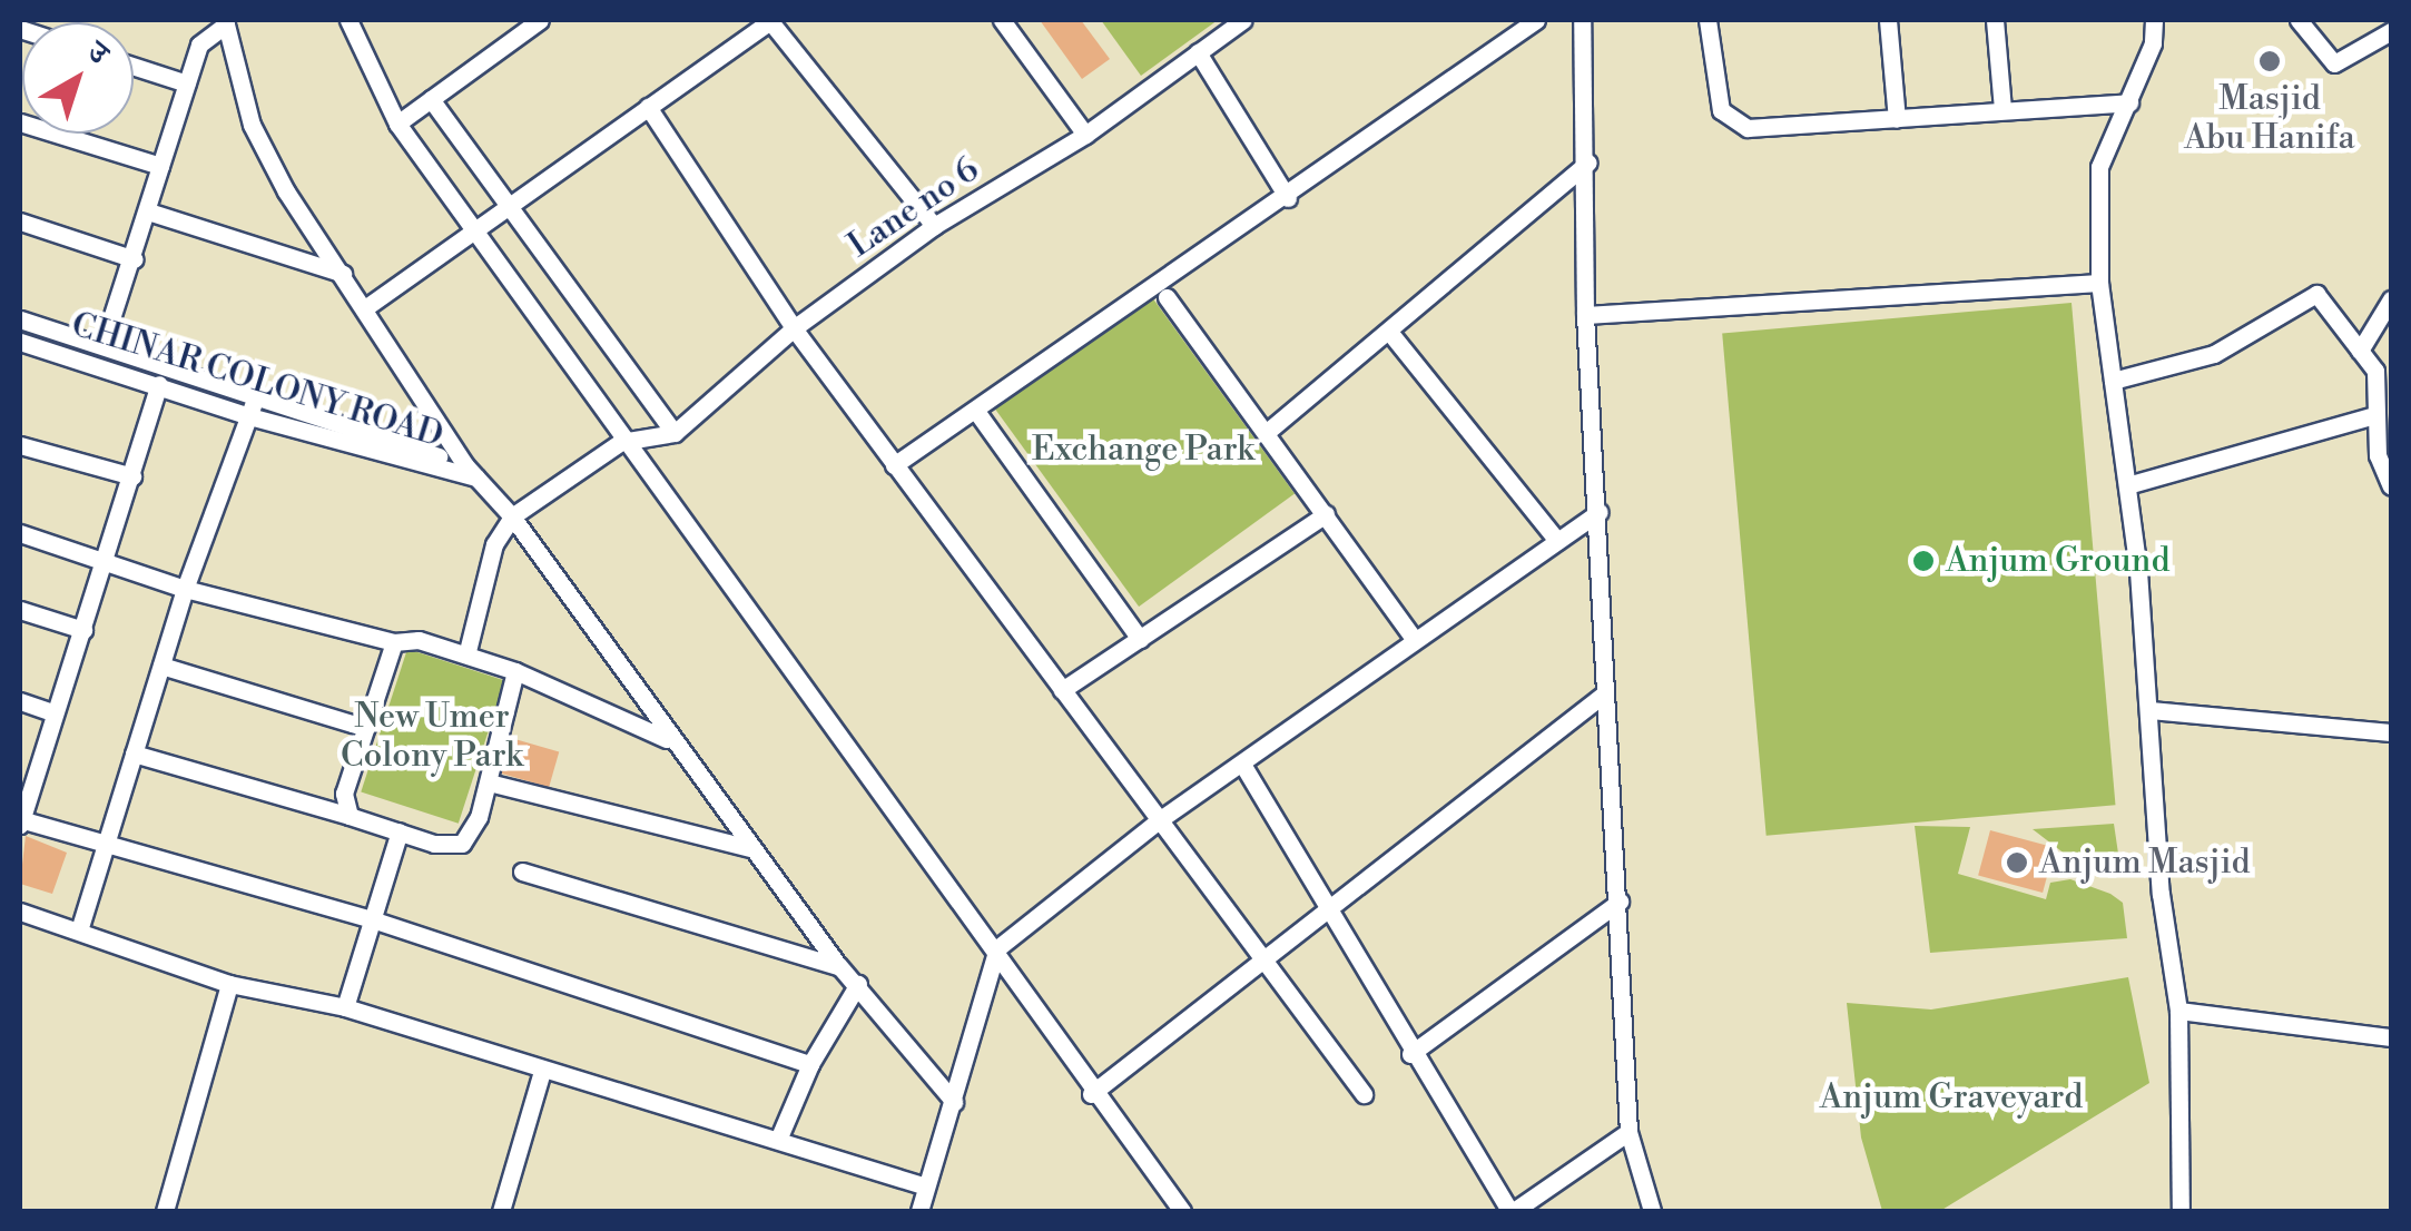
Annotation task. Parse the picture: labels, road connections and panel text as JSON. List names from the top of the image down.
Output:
{
  "streets": {
    "street": ["Lane no 6", "CHINAR COLONY ROAD"]
  },
  "parks": ["Exchange Park", "New Umer Colony Park", "Anjum Graveyard"],
  "places": ["Masjid Abu Hanifa", "Anjum Ground", "Anjum Masjid"],
  "north": "top right"
}
